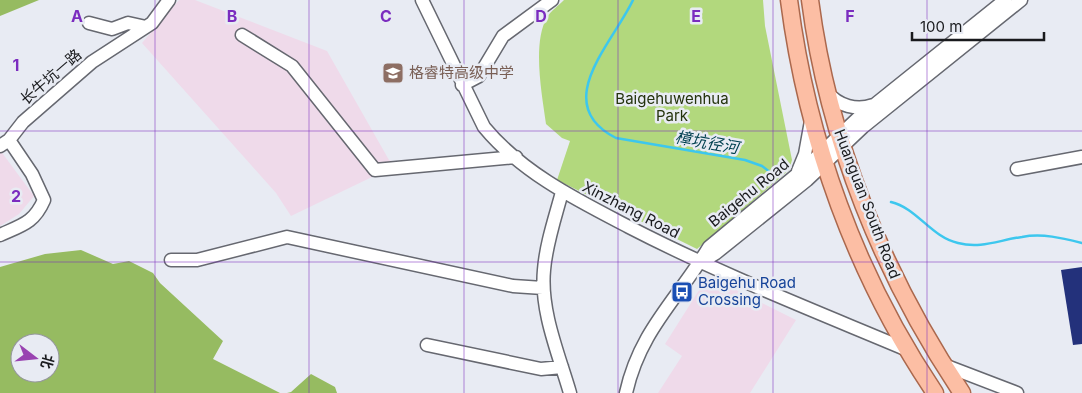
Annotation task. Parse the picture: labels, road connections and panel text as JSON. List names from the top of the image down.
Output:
{
  "streets": {
    "main road": ["Huanguan South Road"],
    "street": ["长牛坑一路", "Baigehu Road", "Xinzhang Road"]
  },
  "crossings": [
    ["Baigehu Road", "Huanguan South Road"],
    ["Baigehu Road", "Xinzhang Road"],
    ["Huanguan South Road", "Xinzhang Road"]
  ],
  "water": ["樟坑径河"],
  "parks": ["Baigehuwenhua Park"],
  "places": {
    "school or university": ["格睿特高级中学"],
    "bus stop": ["Baigehu Road Crossing"]
  },
  "scale_bar": "100 m",
  "north": "right",
  "grid": {
    "columns": [
      "A",
      "B",
      "C",
      "D",
      "E",
      "F"
    ],
    "rows": ["1", "2"]
  }
}
